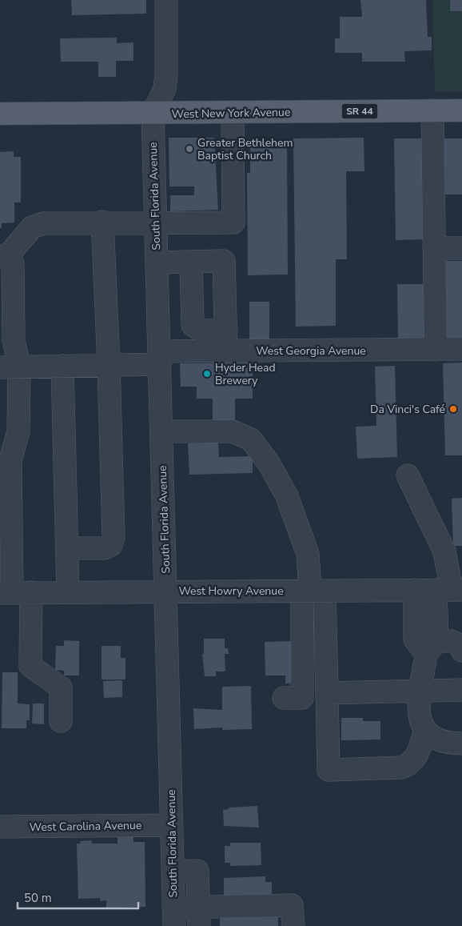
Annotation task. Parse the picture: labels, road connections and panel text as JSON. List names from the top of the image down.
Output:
{
  "streets": {
    "main road": ["SR 44", "West New York Avenue"],
    "street": [
      "South Florida Avenue",
      "West Georgia Avenue",
      "West Howry Avenue",
      "West Carolina Avenue"
    ]
  },
  "crossings": [
    ["West New York Avenue", "South Florida Avenue"],
    ["South Florida Avenue", "West Georgia Avenue"],
    ["South Florida Avenue", "West Howry Avenue"],
    ["South Florida Avenue", "West Carolina Avenue"]
  ],
  "places": ["Greater Bethlehem Baptist Church", "Hyder Head Brewery", "Da Vinci's Café"],
  "scale_bar": "50 m"
}
